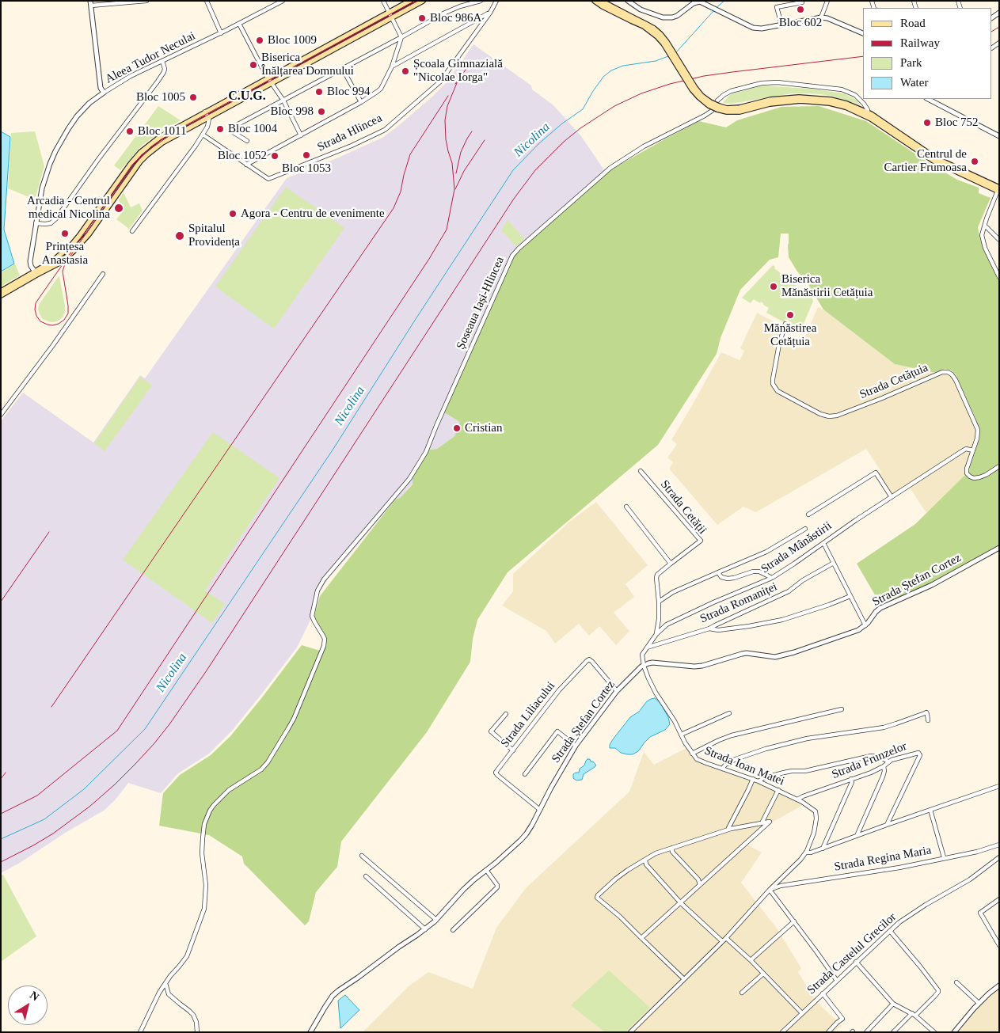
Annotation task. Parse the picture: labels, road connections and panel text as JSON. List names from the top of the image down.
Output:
{
  "streets": {
    "street": [
      "Aleea Tudor Neculai",
      "Strada Hlincea",
      "Șoseaua Iași-Hlincea",
      "Strada Cetățuia",
      "Strada Cetății",
      "Strada Mânăstirii",
      "Strada Ștefan Cortez",
      "Strada Romaniței",
      "Strada Liliacului",
      "Strada Frunzelor",
      "Strada Ioan Matei",
      "Strada Regina Maria",
      "Strada Castelul Grecilor"
    ]
  },
  "crossings": [
    ["Strada Cetățuia", "Strada Mânăstirii"],
    ["Strada Cetății", "Strada Mânăstirii"],
    ["Strada Mânăstirii", "Strada Ștefan Cortez"],
    ["Strada Mânăstirii", "Strada Romaniței"],
    ["Strada Mânăstirii", "Strada Ioan Matei"],
    ["Strada Ștefan Cortez", "Strada Liliacului"],
    ["Strada Ștefan Cortez", "Strada Ioan Matei"],
    ["Strada Frunzelor", "Strada Ioan Matei"],
    ["Strada Ioan Matei", "Strada Regina Maria"]
  ],
  "districts": ["C.U.G."],
  "water": ["Nicolina"],
  "places": [
    "Bloc 602",
    "Bloc 986A",
    "Bloc 1009",
    "Biserica Înălțarea Domnului",
    "Școala Gimnazială \"Nicolae Iorga\"",
    "Bloc 994",
    "Bloc 1005",
    "Bloc 998",
    "Bloc 752",
    "Bloc 1004",
    "Bloc 1011",
    "Bloc 1053",
    "Bloc 1052",
    "Centrul de Cartier Frumoasa",
    "Arcadia - Centrul medical Nicolina",
    "Agora - Centru de evenimente",
    "Prințesa Anastasia",
    "Spitalul Providența",
    "Biserica Mănăstirii Cetățuia",
    "Mănăstirea Cetățuia",
    "Cristian"
  ],
  "legend": [
    "Road",
    "Railway",
    "Park",
    "Water"
  ],
  "north": "top right"
}
